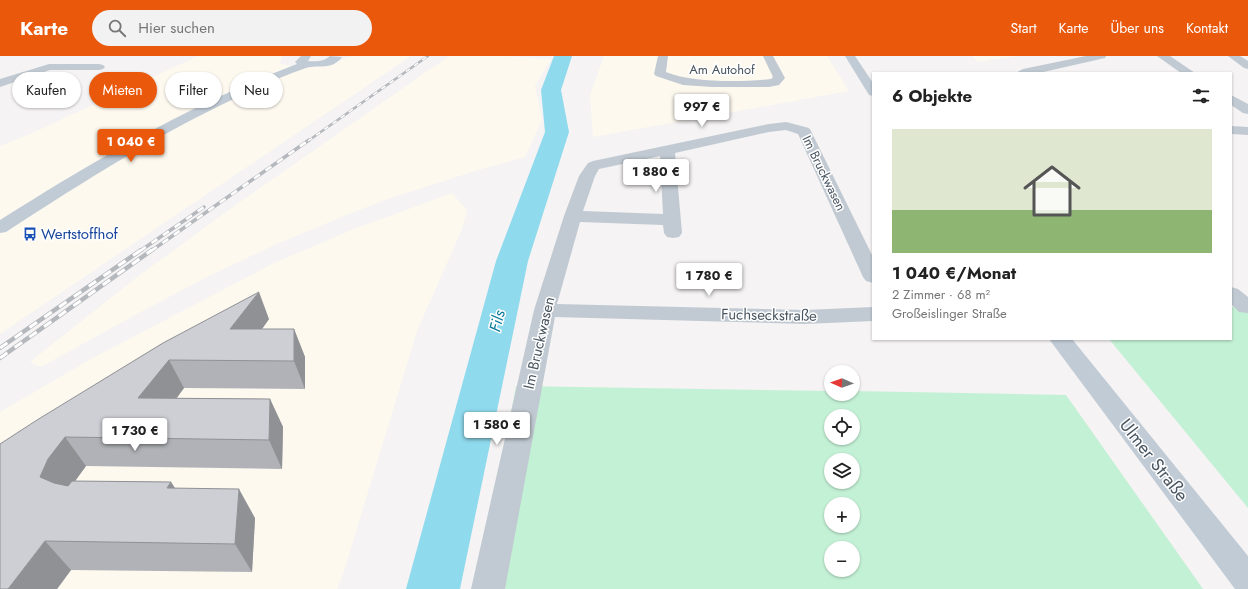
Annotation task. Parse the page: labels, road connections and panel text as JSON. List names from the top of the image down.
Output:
{
  "streets": {
    "main road": ["Ulmer Straße"],
    "street": ["Am Autohof", "Im Bruckwasen", "Fuchseckstraße"]
  },
  "crossings": [
    ["Im Bruckwasen", "Fuchseckstraße"]
  ],
  "water": ["Fils"],
  "places": {
    "bus stop": ["Wertstoffhof"]
  },
  "north": "left",
  "page": {
    "header": "Karte",
    "search": "Hier suchen",
    "nav": [
      "Start",
      "Karte",
      "Über uns",
      "Kontakt"
    ],
    "chip": [
      "Kaufen",
      "Mieten",
      "Filter",
      "Neu"
    ],
    "heading": "6 Objekte",
    "price": [
      "997 €",
      "1 040 €",
      "1 880 €",
      "1 780 €",
      "1 580 €",
      "1 730 €"
    ],
    "list": [
      {
        "name": "1 040 €/Monat",
        "note": "2 Zimmer · 68 m² · Großeislinger Straße"
      }
    ],
    "map_buttons": ["+", "−"]
  }
}
